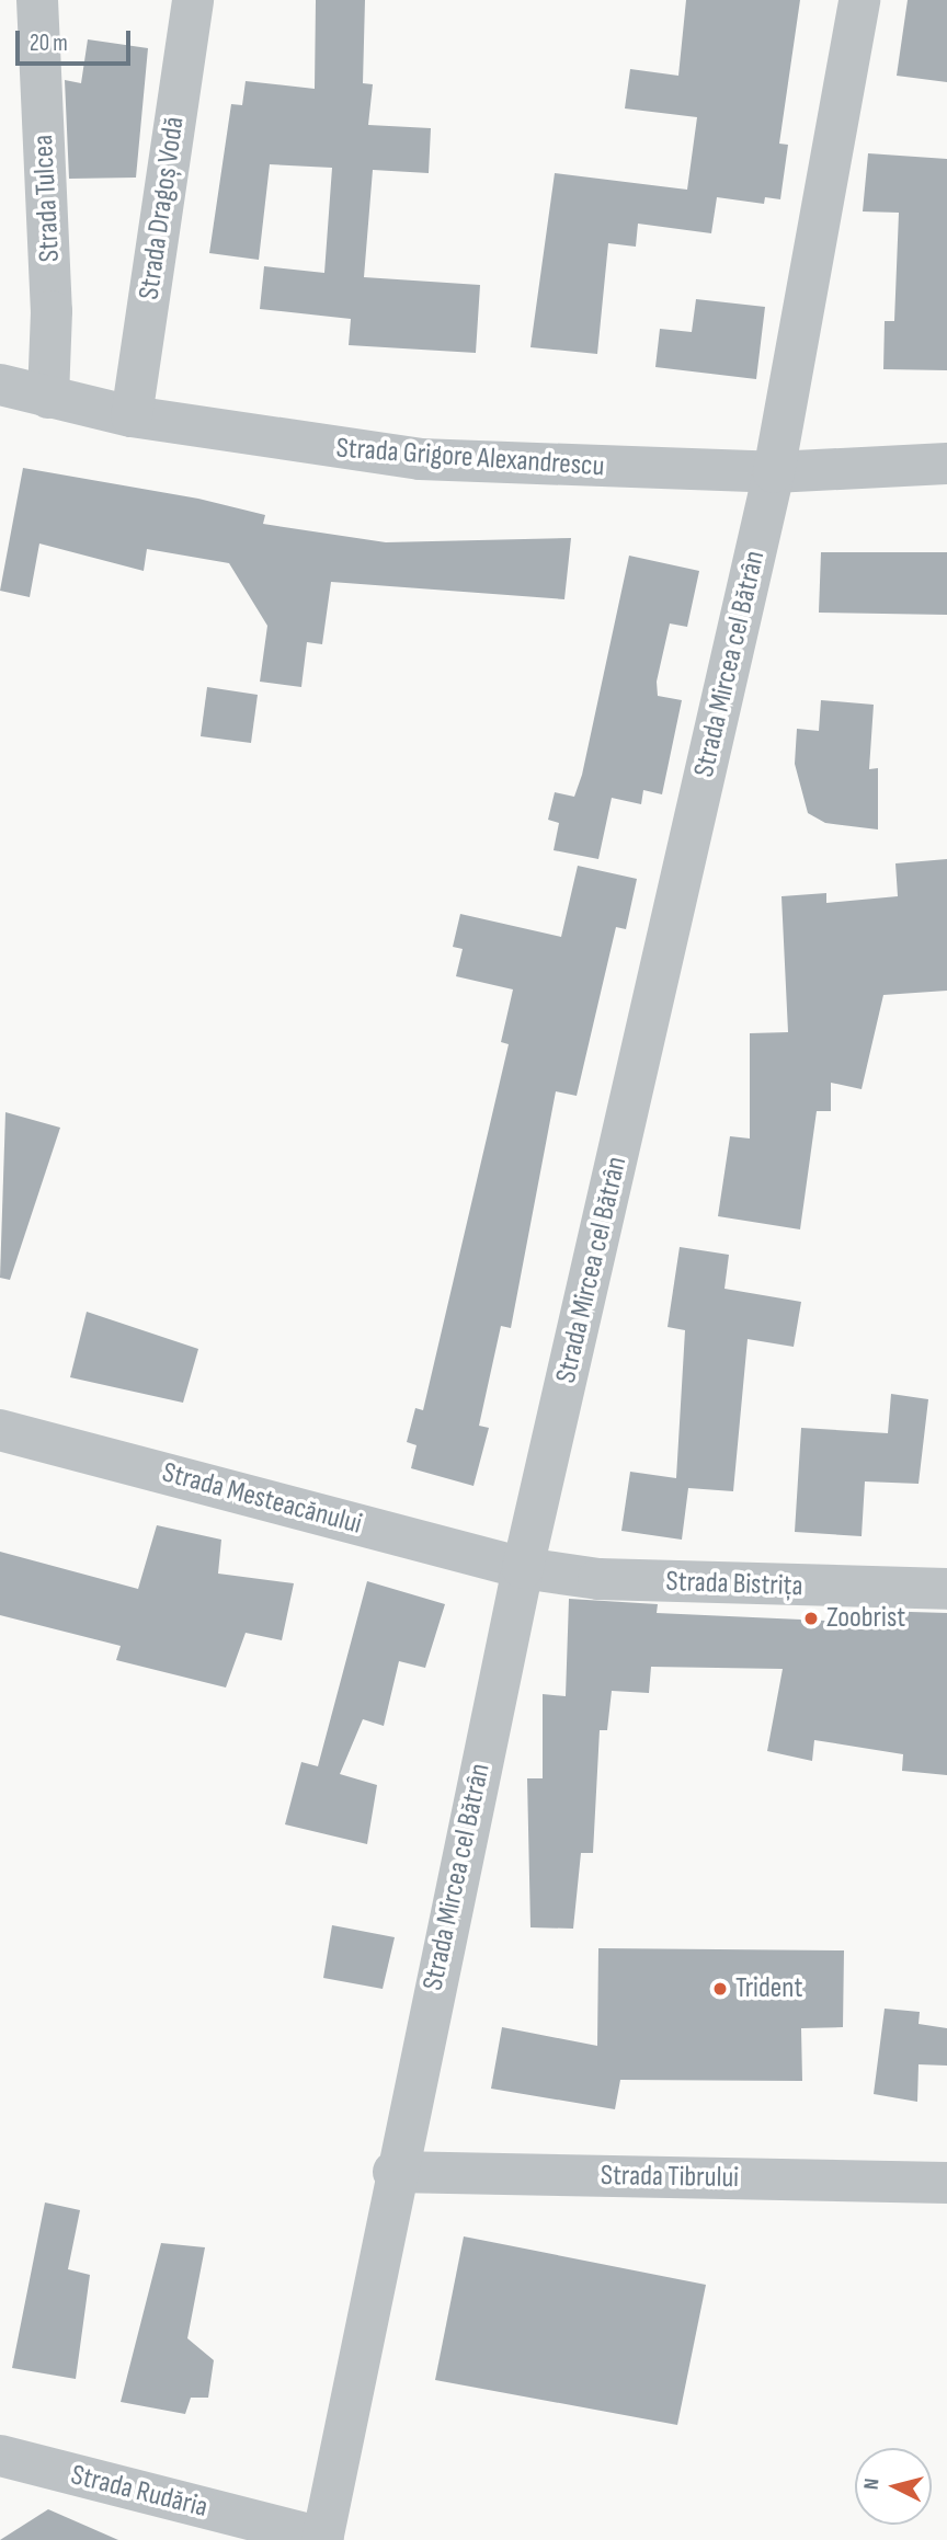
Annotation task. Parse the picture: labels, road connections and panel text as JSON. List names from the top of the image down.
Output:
{
  "streets": {
    "street": [
      "Strada Tulcea",
      "Strada Dragoș Vodă",
      "Strada Grigore Alexandrescu",
      "Strada Mircea cel Bătrân",
      "Strada Mesteacănului",
      "Strada Bistrița",
      "Strada Tibrului",
      "Strada Rudăria"
    ]
  },
  "crossings": [
    ["Strada Tulcea", "Strada Grigore Alexandrescu"],
    ["Strada Dragoș Vodă", "Strada Grigore Alexandrescu"],
    ["Strada Grigore Alexandrescu", "Strada Mircea cel Bătrân"],
    ["Strada Mircea cel Bătrân", "Strada Mesteacănului"],
    ["Strada Mircea cel Bătrân", "Strada Bistrița"],
    ["Strada Mircea cel Bătrân", "Strada Tibrului"],
    ["Strada Mircea cel Bătrân", "Strada Rudăria"],
    ["Strada Mesteacănului", "Strada Bistrița"]
  ],
  "places": ["Zoobrist", "Trident"],
  "scale_bar": "20 m",
  "north": "left"
}
